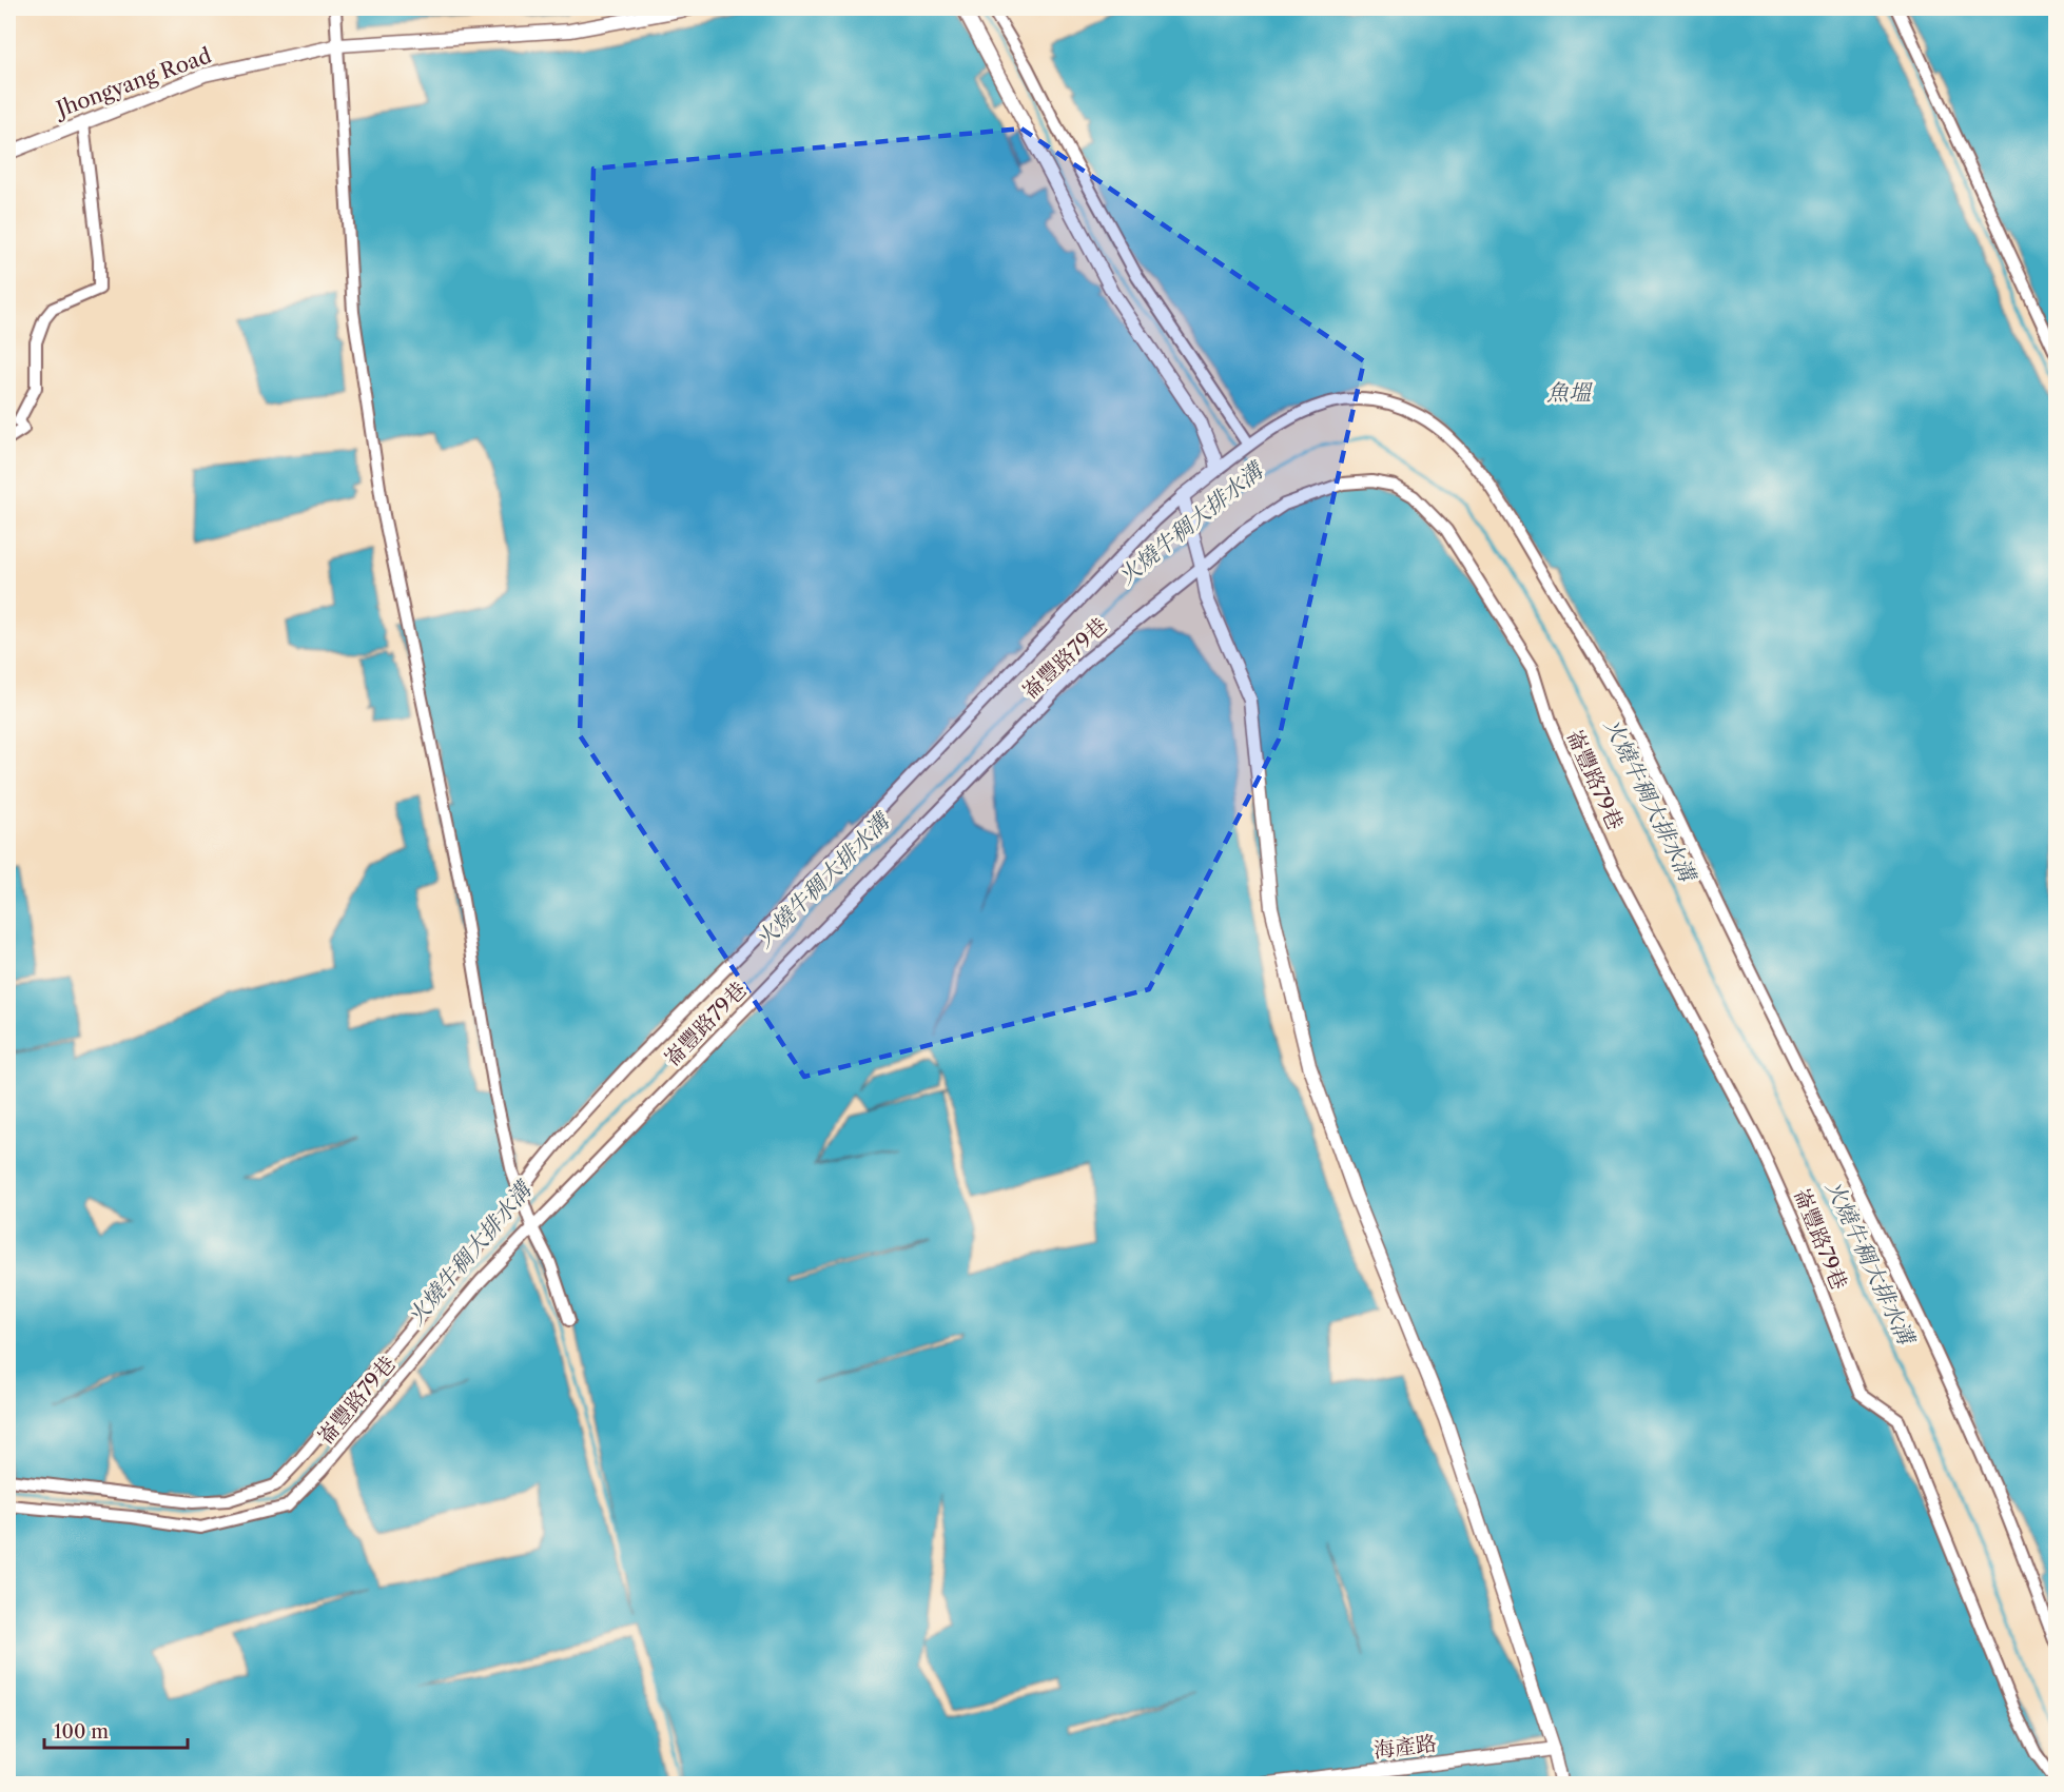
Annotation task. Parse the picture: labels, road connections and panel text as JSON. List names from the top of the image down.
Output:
{
  "streets": {
    "street": ["Jhongyang Road", "崙豐路79巷", "海產路"]
  },
  "water": ["魚塭", "火燒牛稠大排水溝"],
  "scale_bar": "100 m"
}
